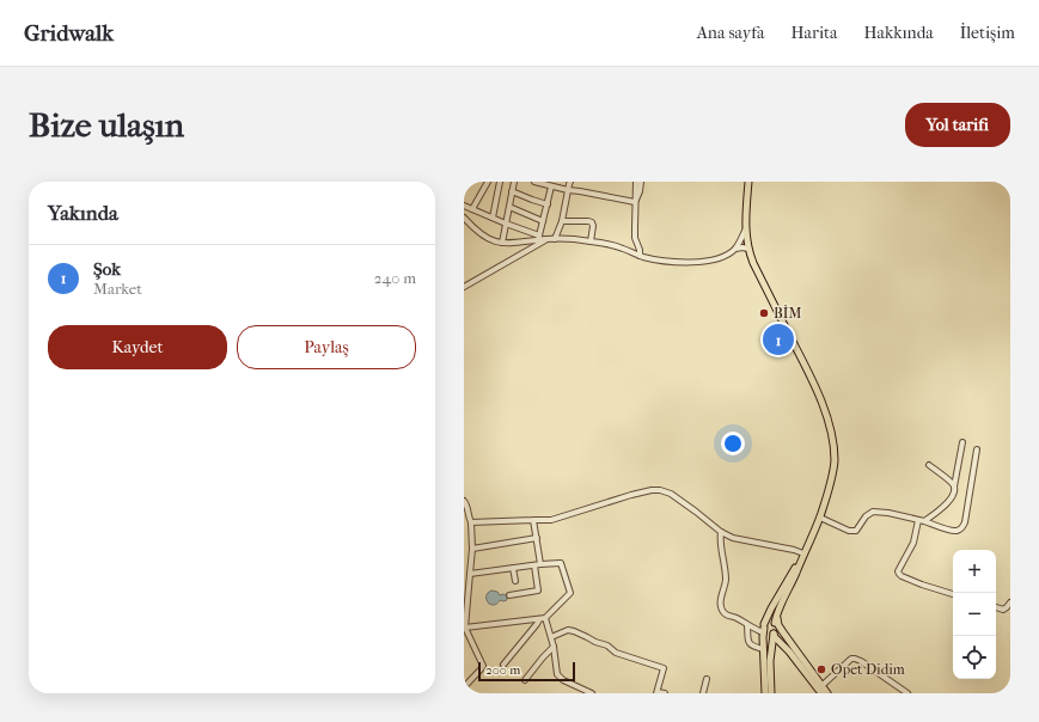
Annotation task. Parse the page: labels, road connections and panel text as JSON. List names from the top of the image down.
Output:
{
  "places": ["BİM", "Opet Didim"],
  "scale_bar": "200 m",
  "page": {
    "header": "Gridwalk",
    "nav": [
      "Ana sayfa",
      "Harita",
      "Hakkında",
      "İletişim"
    ],
    "buttons": [
      "Yol tarifi",
      ["Kaydet", "Paylaş"]
    ],
    "title": "Bize ulaşın",
    "heading": "Yakında",
    "list": [
      {
        "mark": "1",
        "name": "Şok",
        "note": "Market",
        "value": "240 m"
      }
    ],
    "pins": "1",
    "map_buttons": ["+", "−"],
    "scale": "200 m"
  }
}
